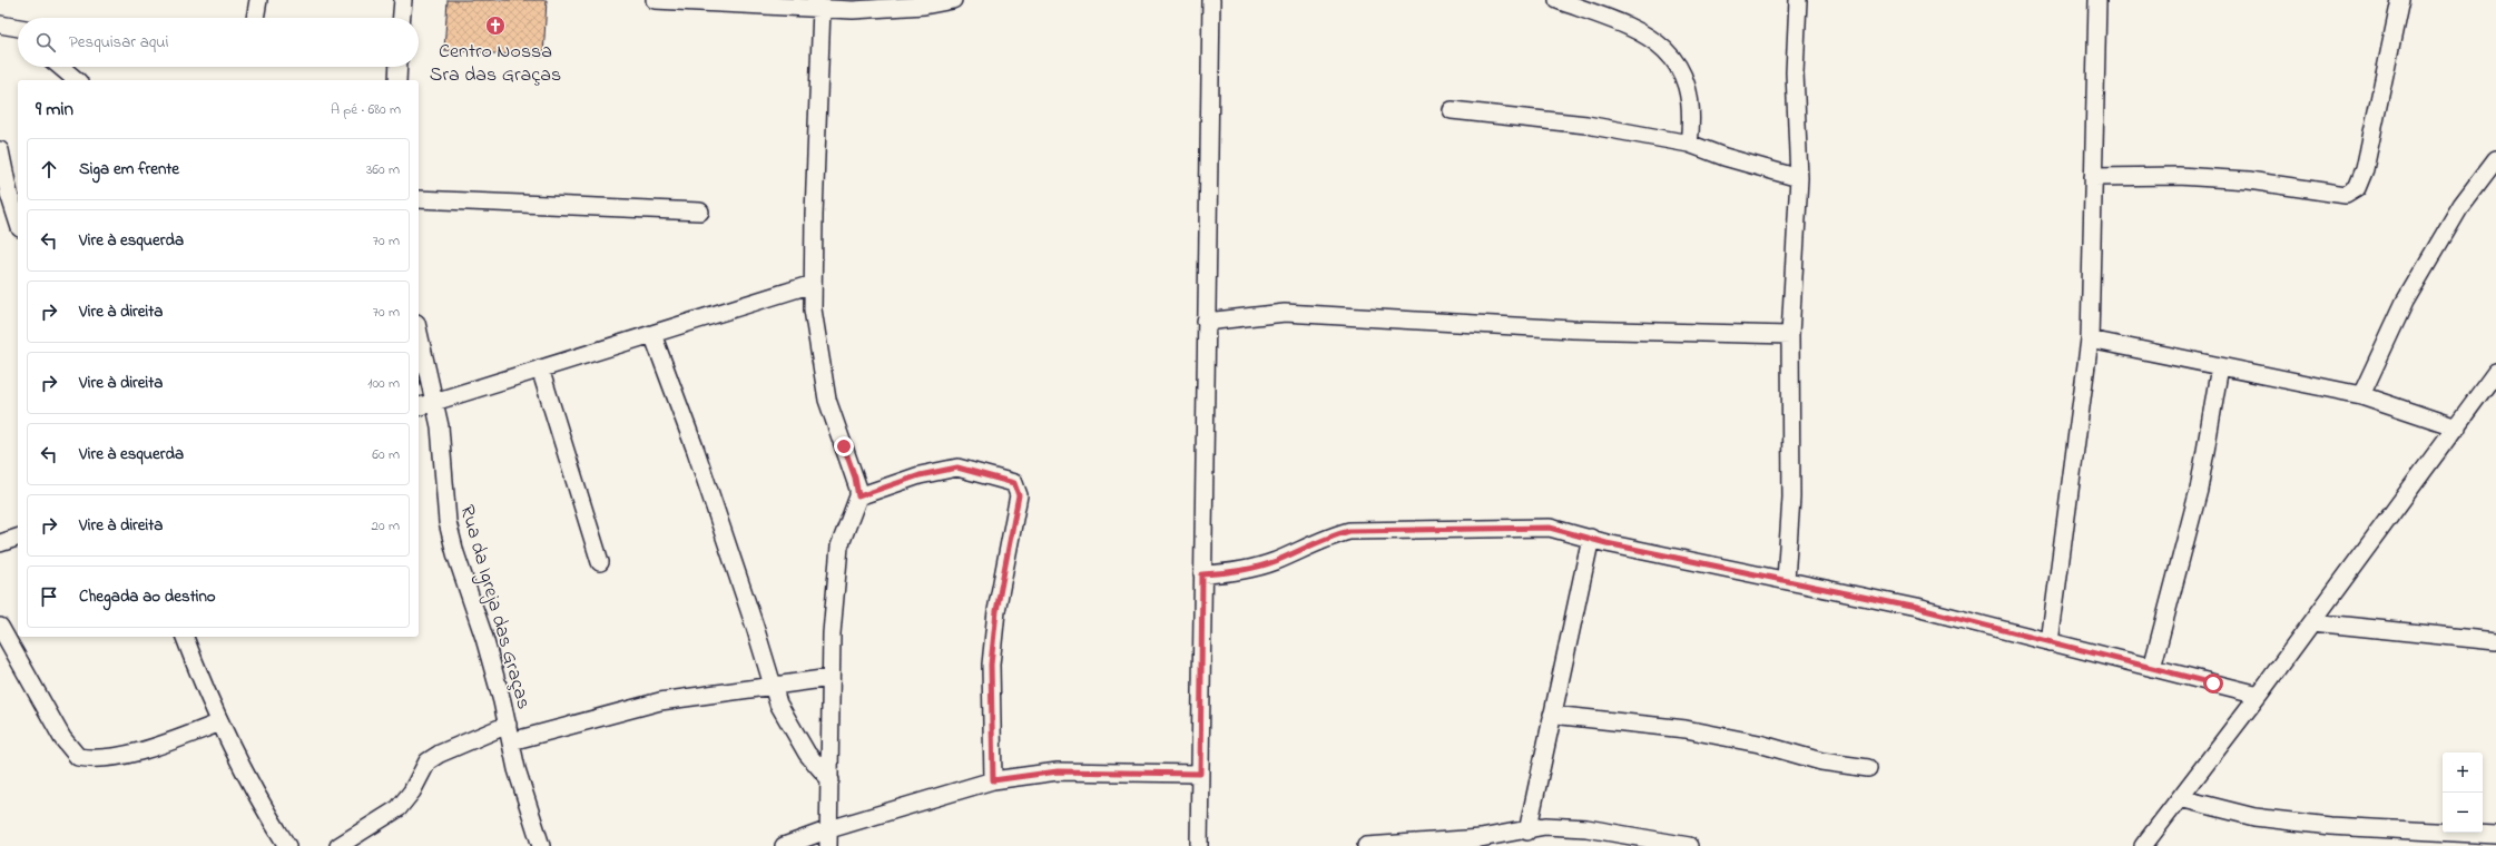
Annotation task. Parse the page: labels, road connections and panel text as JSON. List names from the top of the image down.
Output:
{
  "streets": {
    "street": ["Rua da Igreja das Graças"]
  },
  "places": {
    "church": ["Centro Nossa Sra das Graças"]
  },
  "page": {
    "search": "Pesquisar aqui",
    "heading": ["9 min", "A pé · 680 m"],
    "list": [
      ["Siga em frente", "360 m"],
      ["Vire à esquerda", "70 m"],
      ["Vire à direita", "70 m"],
      ["Vire à direita", "100 m"],
      ["Vire à esquerda", "60 m"],
      ["Vire à direita", "20 m"],
      "Chegada ao destino"
    ],
    "map_buttons": ["+", "−"]
  }
}
